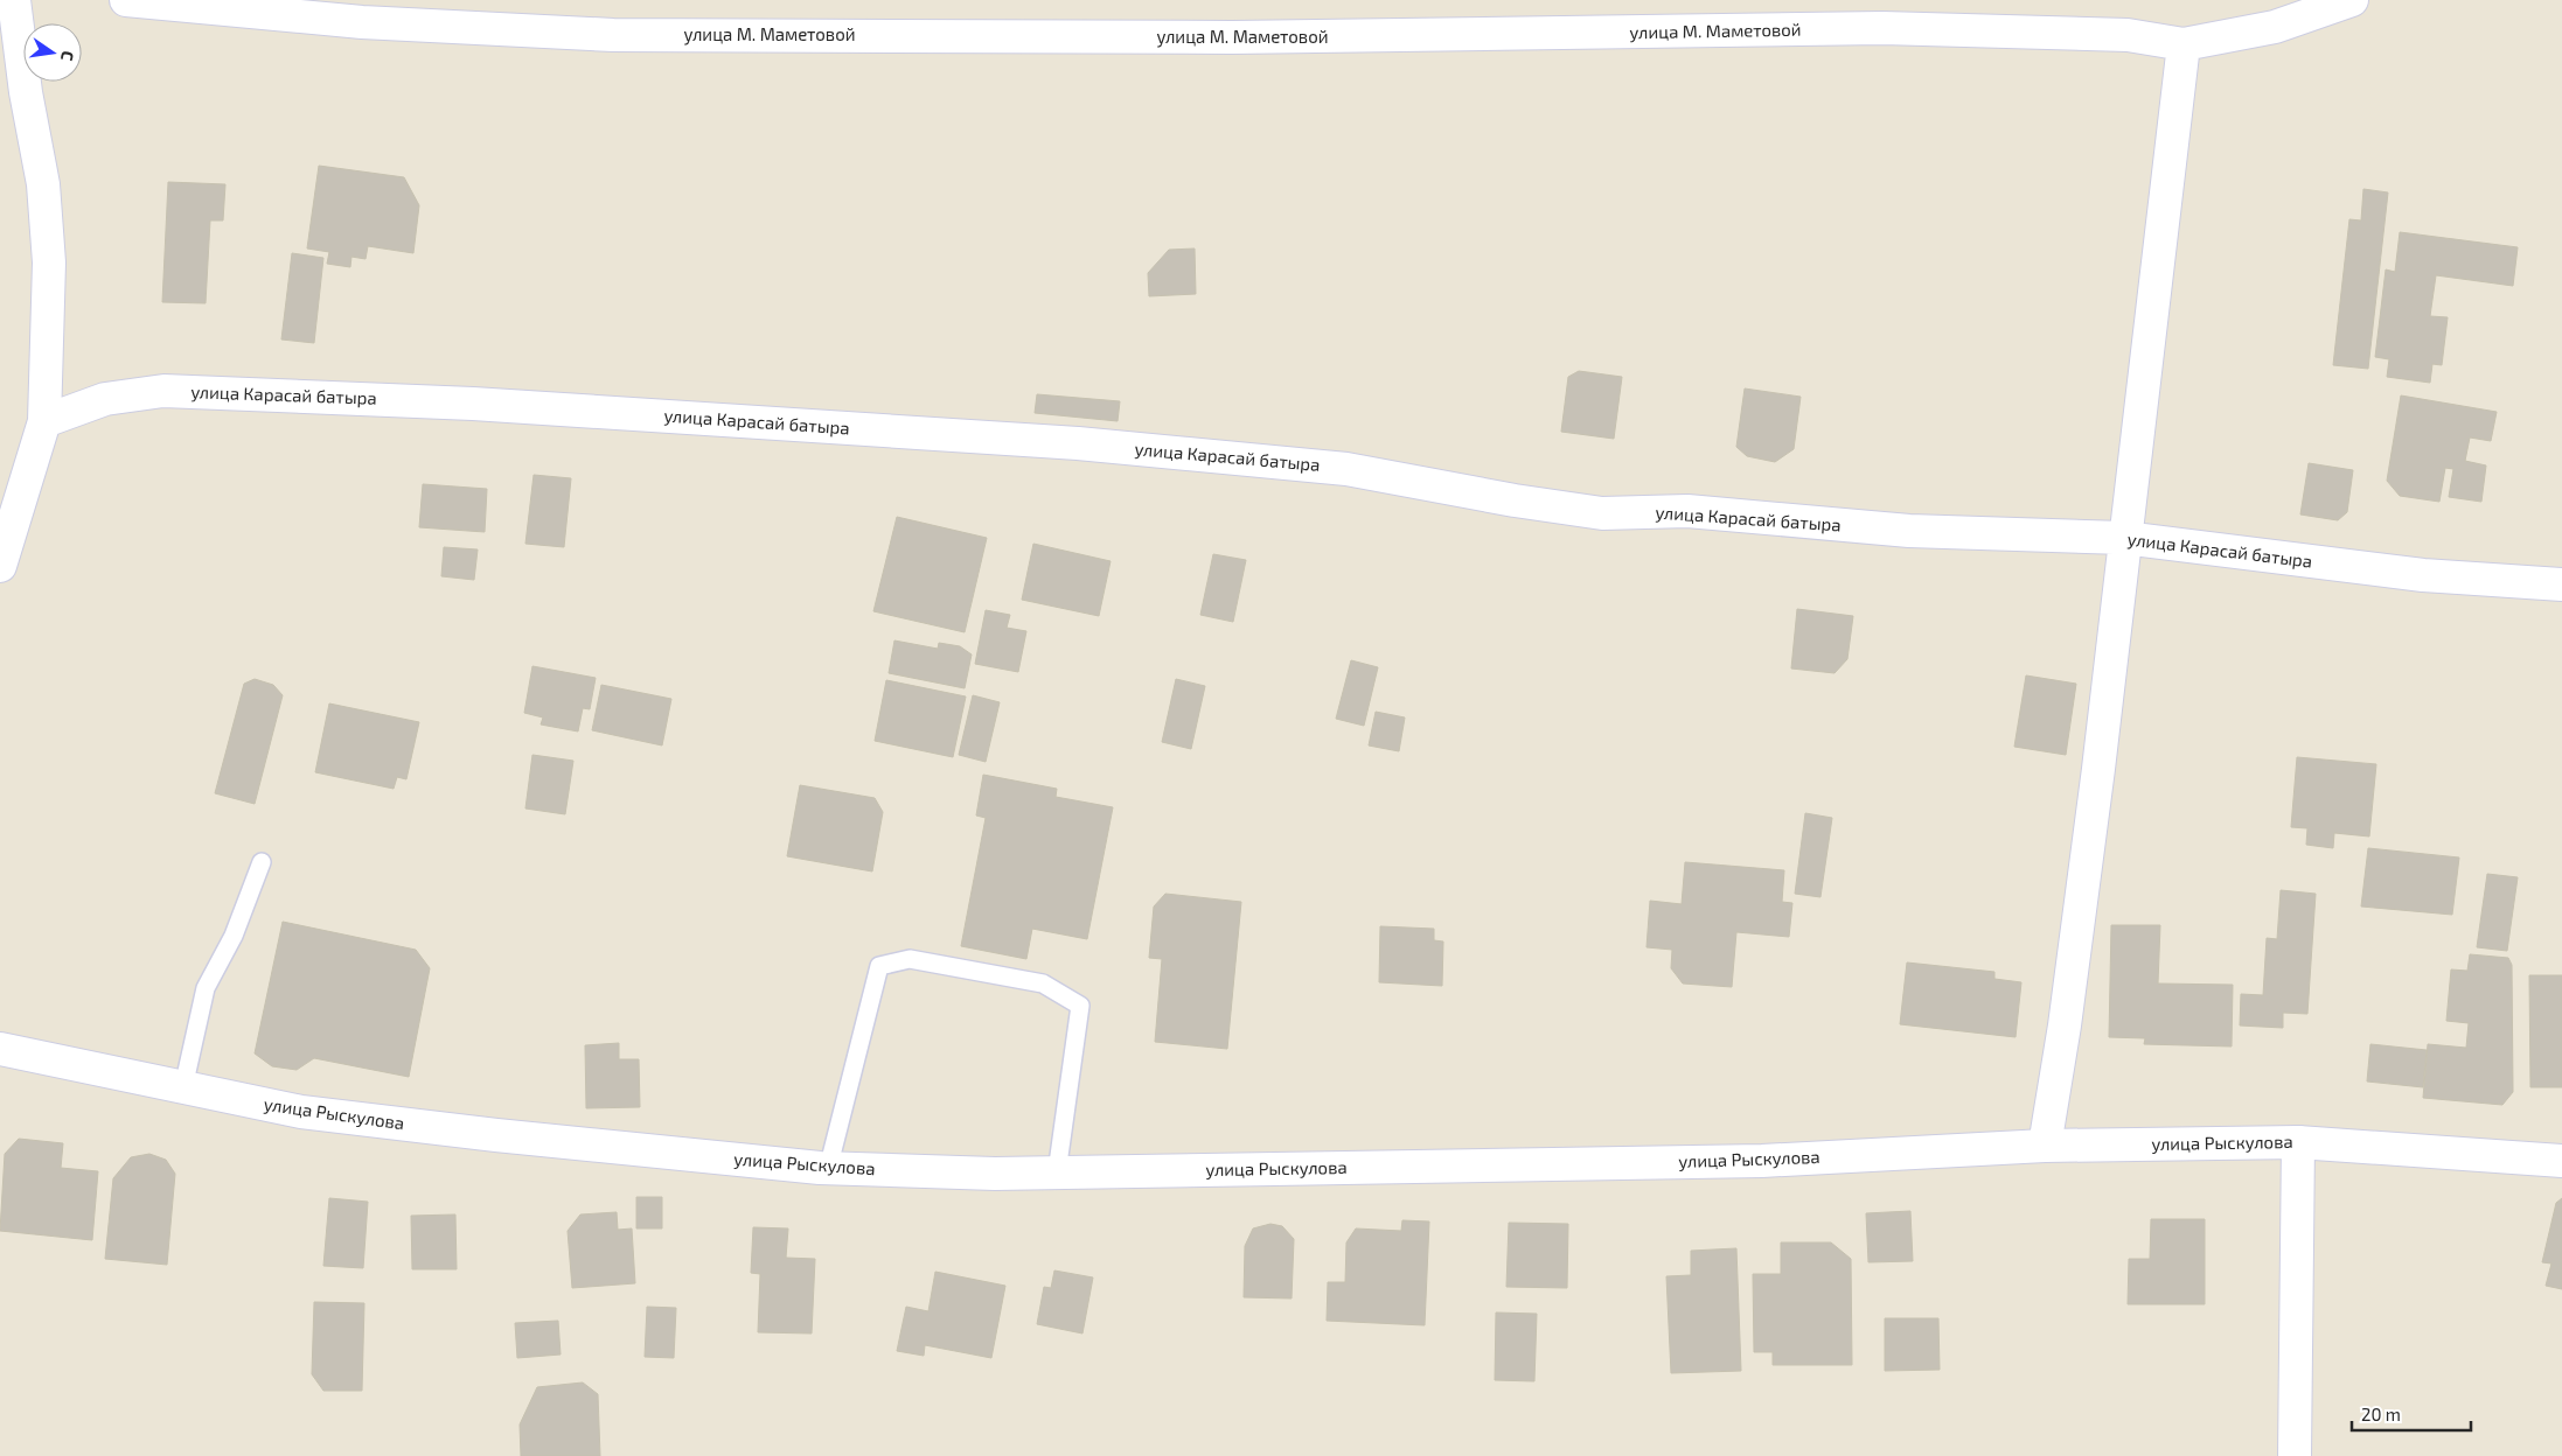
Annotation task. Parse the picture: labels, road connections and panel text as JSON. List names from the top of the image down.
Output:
{
  "streets": {
    "street": ["улица М. Маметовой", "улица Карасай батыра", "улица Рыскулова"]
  },
  "scale_bar": "20 m",
  "north": "right"
}
